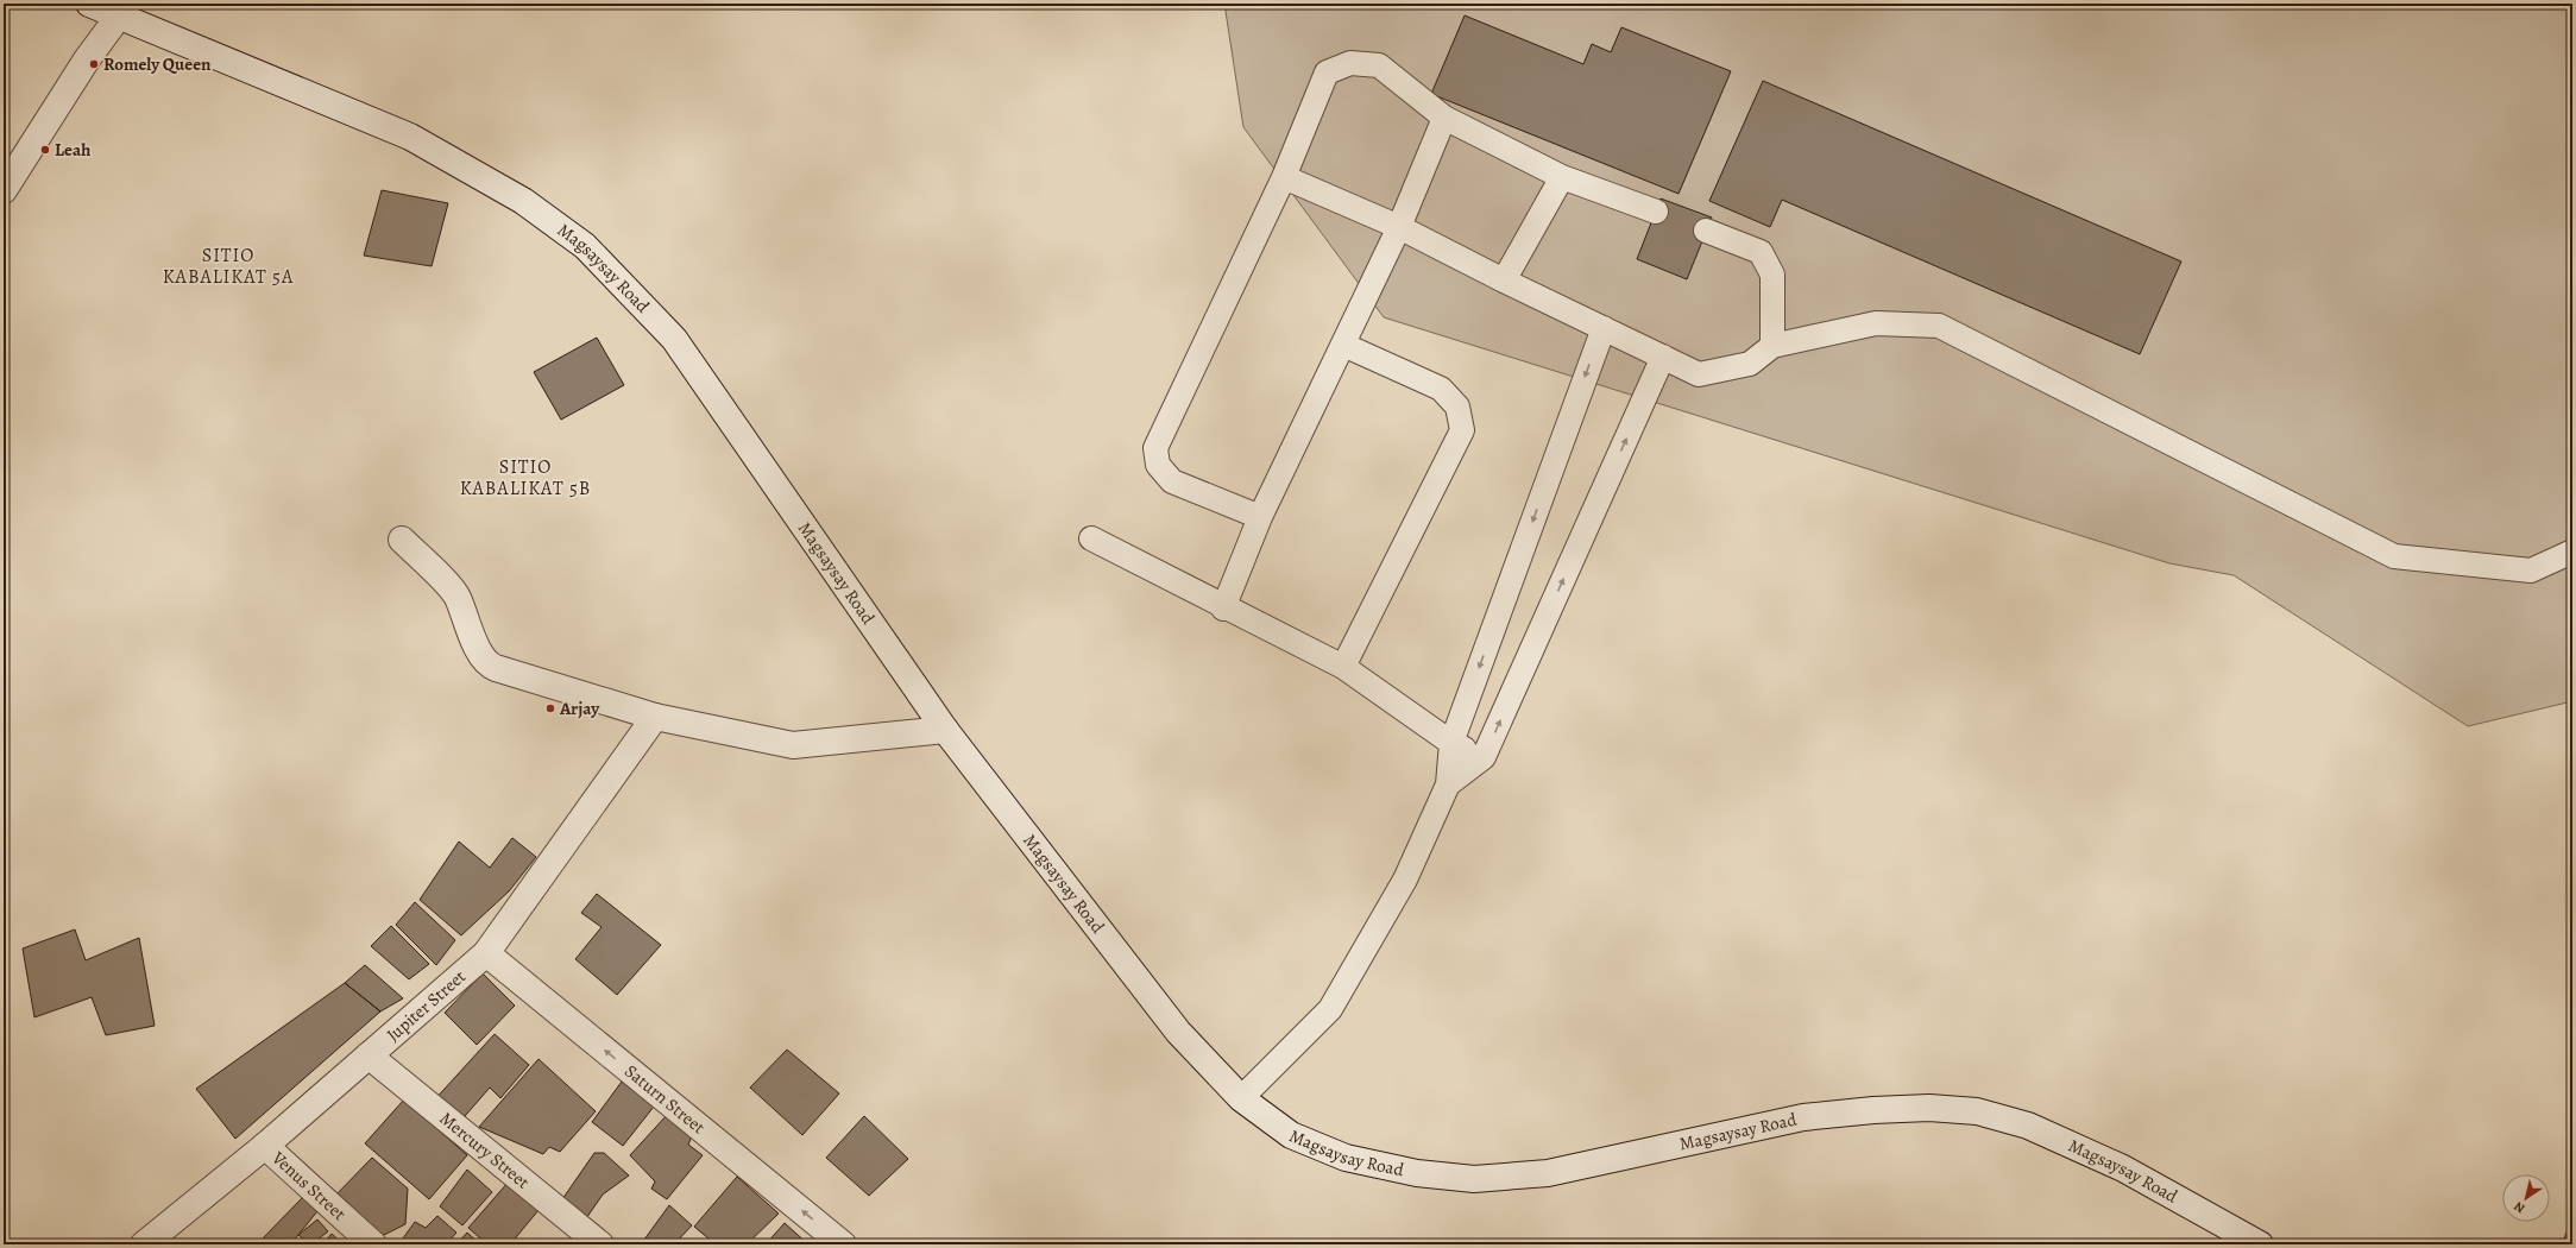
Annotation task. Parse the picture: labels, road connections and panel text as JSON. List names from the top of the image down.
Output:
{
  "streets": {
    "main road": [
      "Magsaysay Road",
      "Jupiter Street",
      "Saturn Street",
      "Mercury Street",
      "Venus Street"
    ]
  },
  "crossings": [
    ["Jupiter Street", "Saturn Street"],
    ["Jupiter Street", "Mercury Street"],
    ["Jupiter Street", "Venus Street"]
  ],
  "one_way": ["Saturn Street"],
  "districts": ["SITIO KABALIKAT 5A", "SITIO KABALIKAT 5B"],
  "places": ["Romely Queen", "Leah", "Arjay"],
  "north": "bottom left"
}
